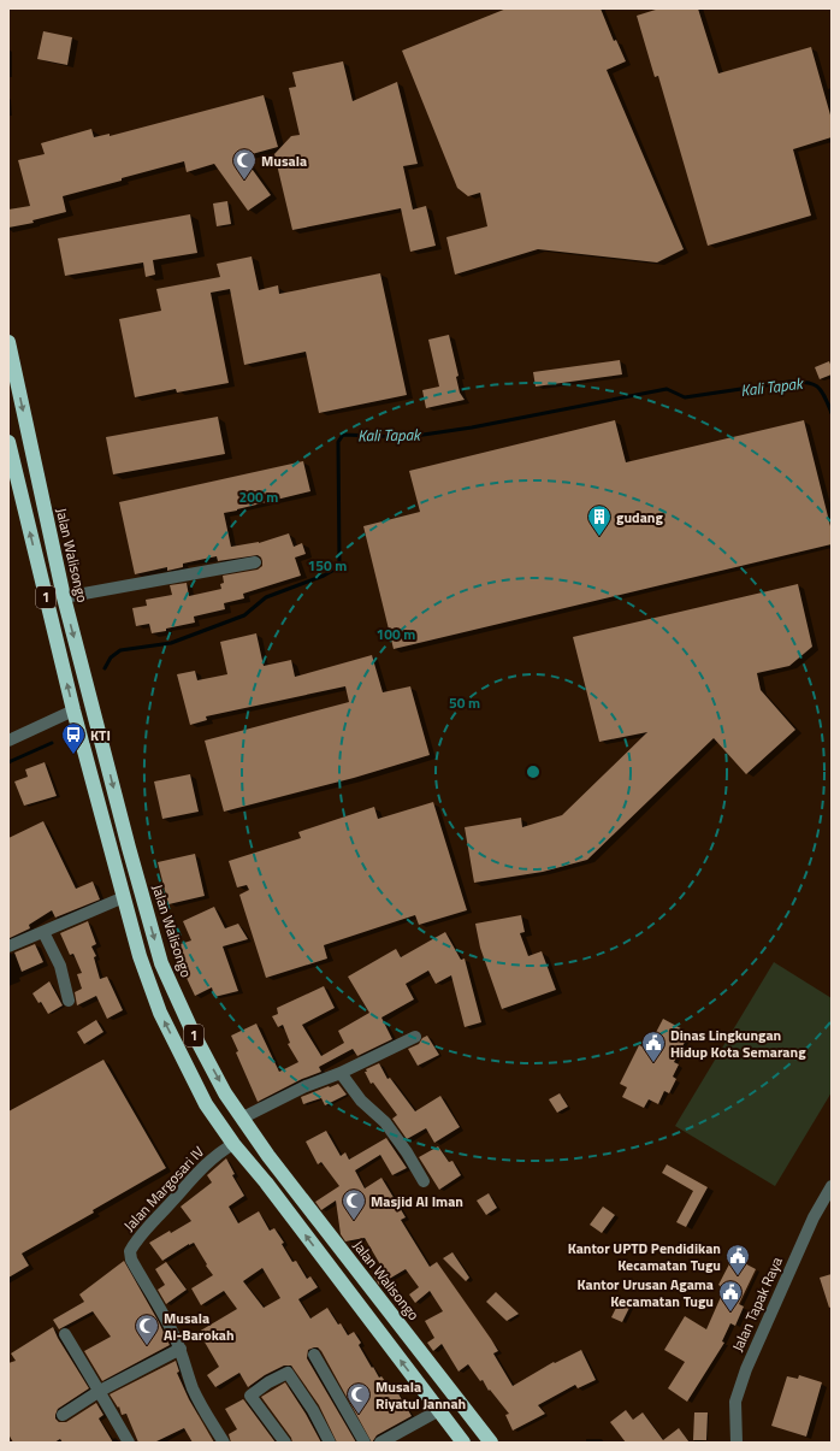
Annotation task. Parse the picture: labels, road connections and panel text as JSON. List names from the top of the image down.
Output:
{
  "streets": {
    "highway": ["Jalan Walisongo", "1"],
    "street": ["Jalan Margosari IV", "Jalan Tapak Raya"]
  },
  "crossings": [
    ["1", "Jalan Margosari IV"]
  ],
  "water": ["Kali Tapak"],
  "places": {
    "mosque": [
      "Musala",
      "Masjid Al Iman",
      "Musala Al-Barokah",
      "Musala Riyatul Jannah"
    ],
    "building": ["gudang"],
    "bus stop": ["KTI"],
    "public building": ["Dinas Lingkungan Hidup Kota Semarang", "Kantor UPTD Pendidikan Kecamatan Tugu", "Kantor Urusan Agama Kecamatan Tugu"]
  },
  "rings": [
    "200 m",
    "150 m",
    "100 m",
    "50 m"
  ]
}
